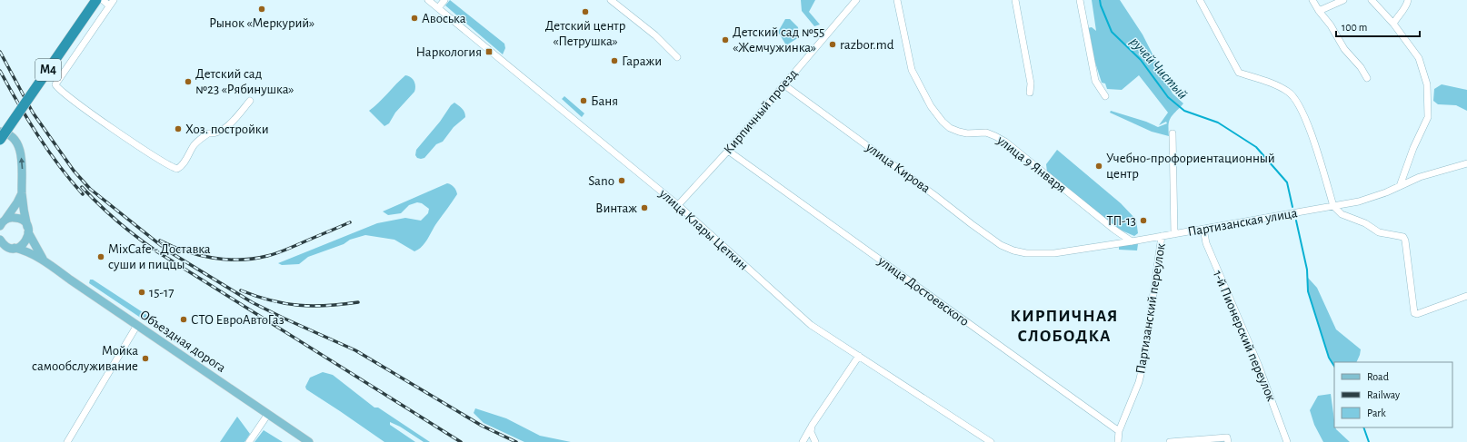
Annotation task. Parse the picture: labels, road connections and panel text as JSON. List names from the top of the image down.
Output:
{
  "streets": {
    "highway": ["M4"],
    "main road": ["Объездная дорога"],
    "street": [
      "Кирпичный проезд",
      "улица 9 Января",
      "улица Кирова",
      "Партизанская улица",
      "улица Клары Цеткин",
      "улица Достоевского",
      "Партизанский переулок",
      "1-й Пионерский переулок"
    ]
  },
  "crossings": [
    ["Кирпичный проезд", "улица Кирова"],
    ["Кирпичный проезд", "улица Клары Цеткин"],
    ["Кирпичный проезд", "улица Достоевского"],
    ["улица 9 Января", "Партизанская улица"],
    ["улица Кирова", "Партизанская улица"],
    ["Партизанская улица", "Партизанский переулок"],
    ["Партизанская улица", "1-й Пионерский переулок"],
    ["улица Достоевского", "Партизанский переулок"]
  ],
  "districts": ["КИРПИЧНАЯ СЛОБОДКА"],
  "water": ["ручей Чистый"],
  "places": {
    "other": [
      "Рынок «Меркурий»",
      "Детский центр «Петрушка»",
      "Авоська",
      "Детский сад №55 «Жемчужинка»",
      "razbor.md",
      "Гаражи",
      "Детский сад №23 «Рябинушка»",
      "Баня",
      "Хоз. постройки",
      "Учебно-профориентационный центр",
      "Sano",
      "Винтаж",
      "ТП-13",
      "MixCafe - Доставка суши и пиццы",
      "15-17",
      "СТО ЕвроАвтоГаз",
      "Мойка самообслуживание"
    ],
    "transit": ["Наркология"]
  },
  "legend": ["Road", "Railway", "Park"],
  "scale_bar": "100 m"
}
